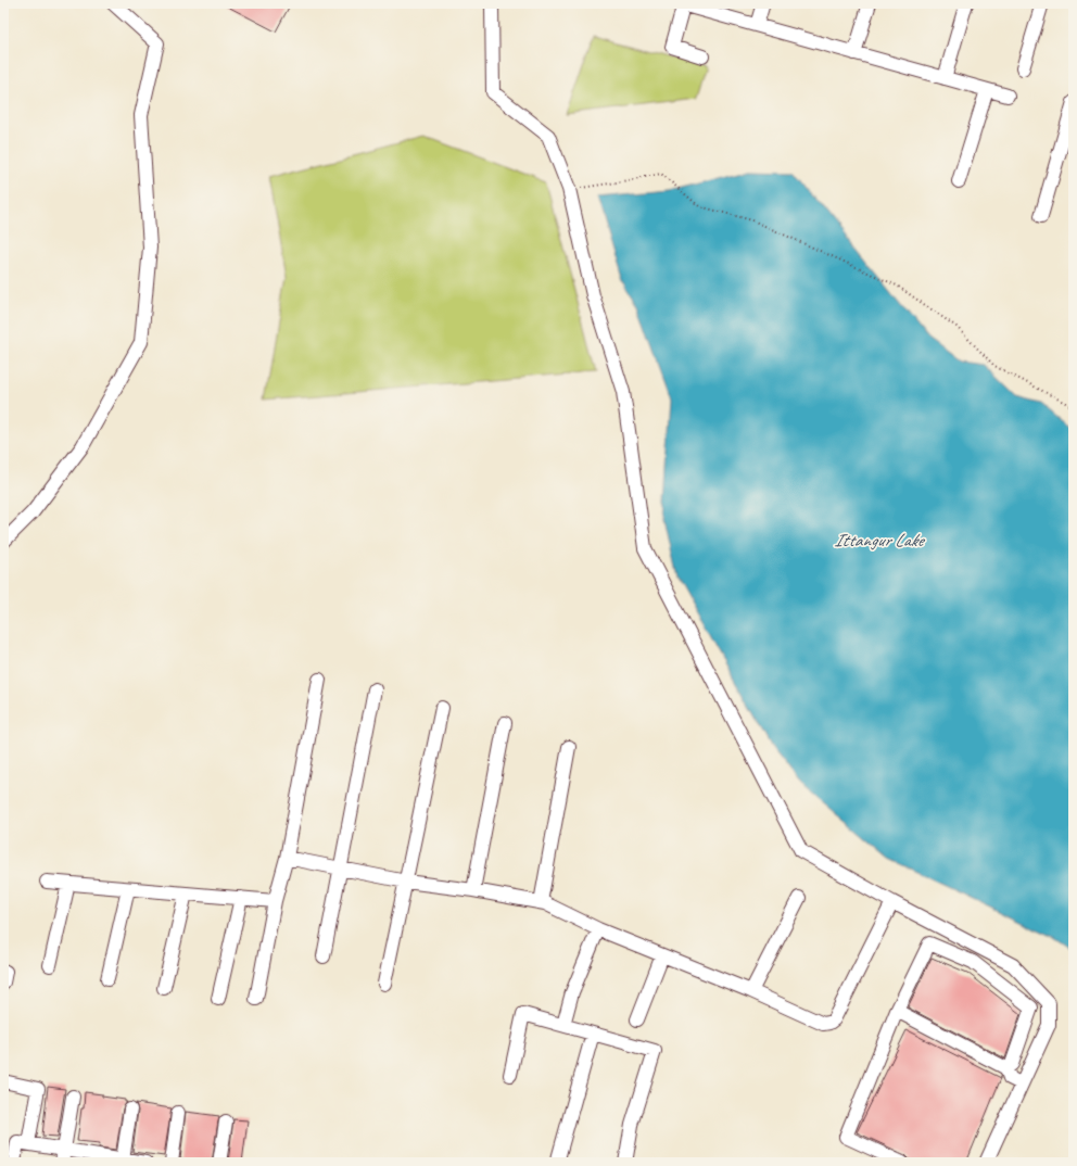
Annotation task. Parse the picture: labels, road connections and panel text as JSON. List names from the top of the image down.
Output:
{
  "water": ["Ittangur Lake"]
}
